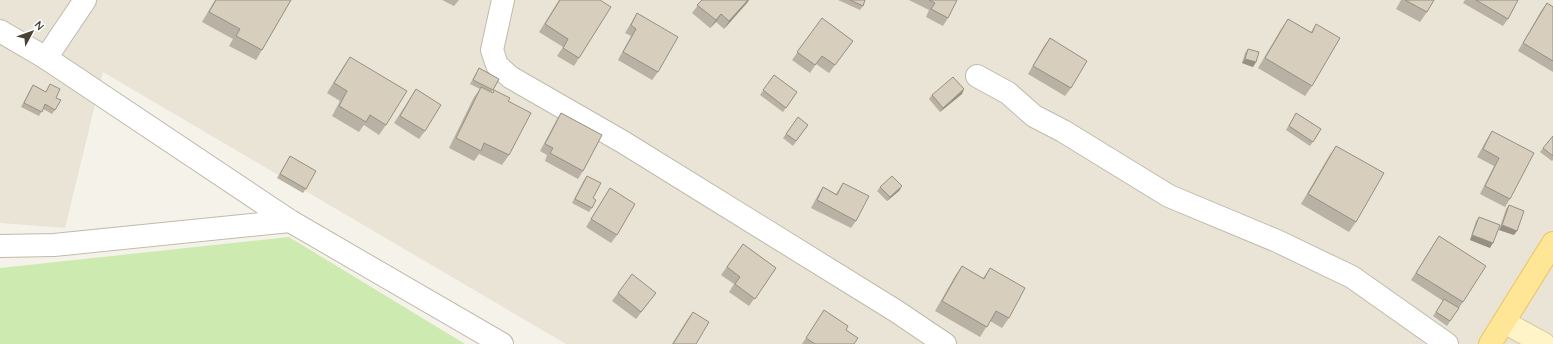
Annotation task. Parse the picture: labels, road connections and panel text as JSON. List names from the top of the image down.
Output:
{
  "north": "top right"
}
